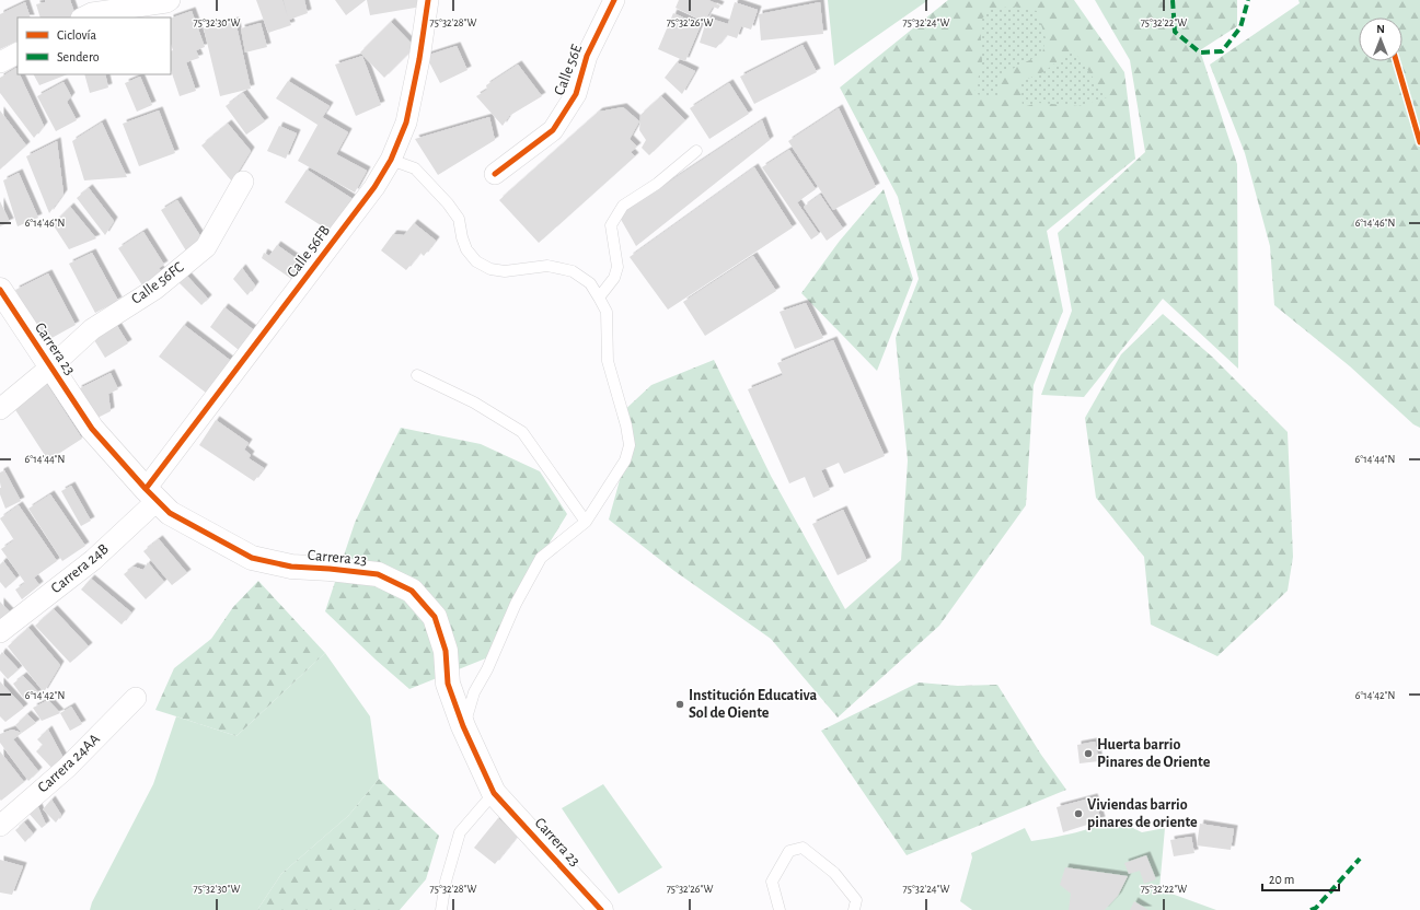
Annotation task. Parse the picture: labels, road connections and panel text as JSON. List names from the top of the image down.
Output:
{
  "streets": {
    "street": [
      "Calle 56E",
      "Calle 56FB",
      "Calle 56FC",
      "Carrera 23",
      "Carrera 24B",
      "Carrera 24AA"
    ]
  },
  "crossings": [
    ["Calle 56FB", "Carrera 23"],
    ["Calle 56FB", "Carrera 24B"],
    ["Calle 56FC", "Carrera 23"],
    ["Carrera 23", "Carrera 24B"]
  ],
  "places": ["Institución Educativa Sol de Oiente", "Huerta barrio Pinares de Oriente", "Viviendas barrio pinares de oriente"],
  "legend": ["Ciclovía", "Sendero"],
  "scale_bar": "20 m",
  "north": "top",
  "coordinates": [
    "75°32'30\"W",
    "75°32'28\"W",
    "75°32'26\"W",
    "75°32'24\"W",
    "75°32'22\"W",
    "6°14'46\"N",
    "6°14'44\"N",
    "6°14'42\"N"
  ]
}
